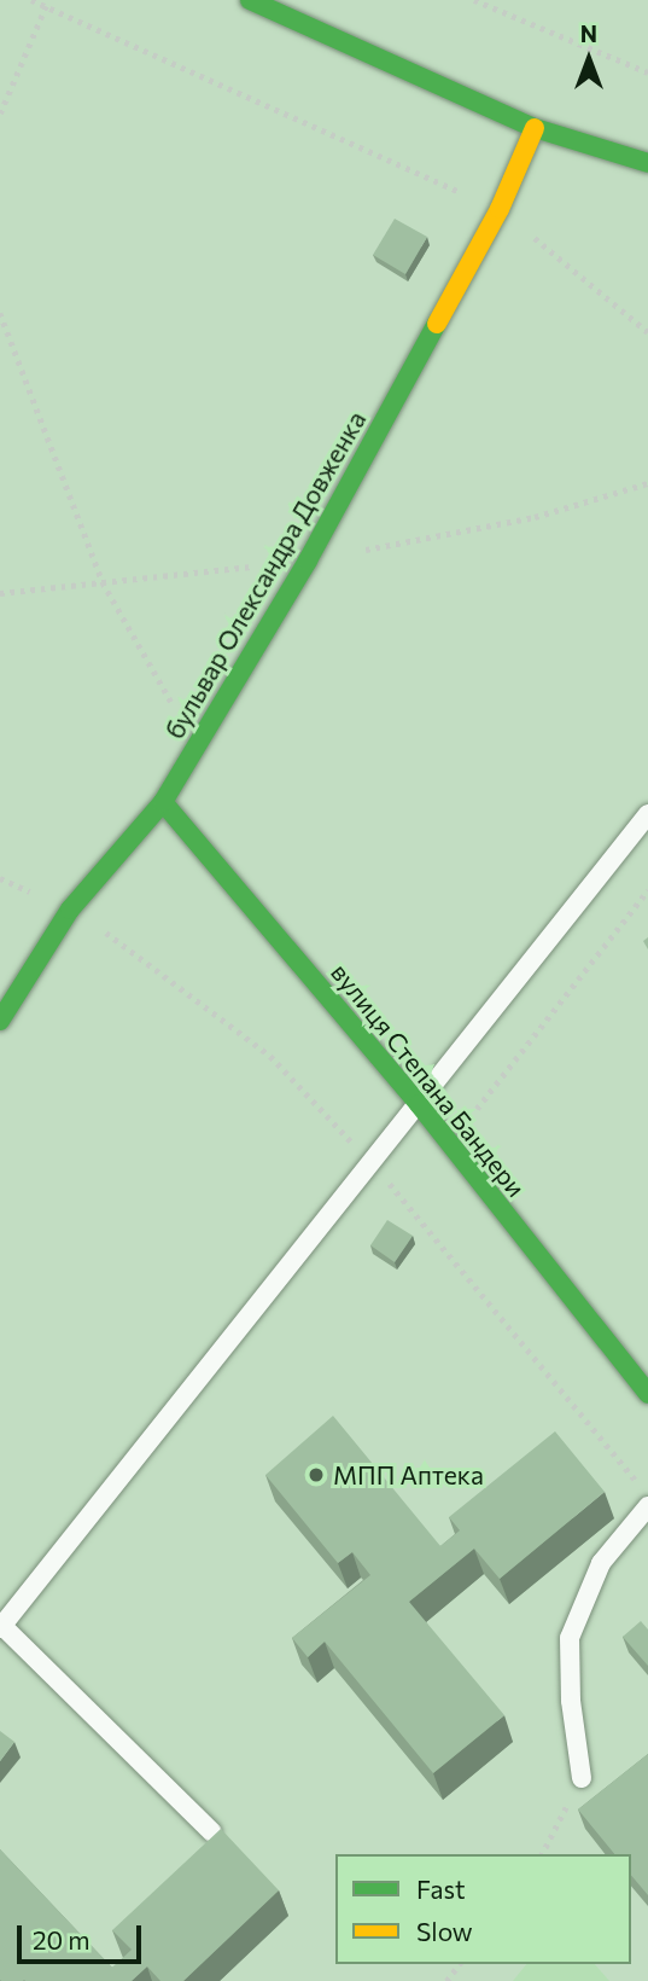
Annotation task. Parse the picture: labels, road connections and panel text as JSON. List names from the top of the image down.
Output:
{
  "streets": {
    "street": ["бульвар Олександра Довженка", "вулиця Степана Бандери"]
  },
  "crossings": [
    ["бульвар Олександра Довженка", "вулиця Степана Бандери"]
  ],
  "places": ["МПП Аптека"],
  "legend": ["Fast", "Slow"],
  "scale_bar": "20 m",
  "north": "top"
}
